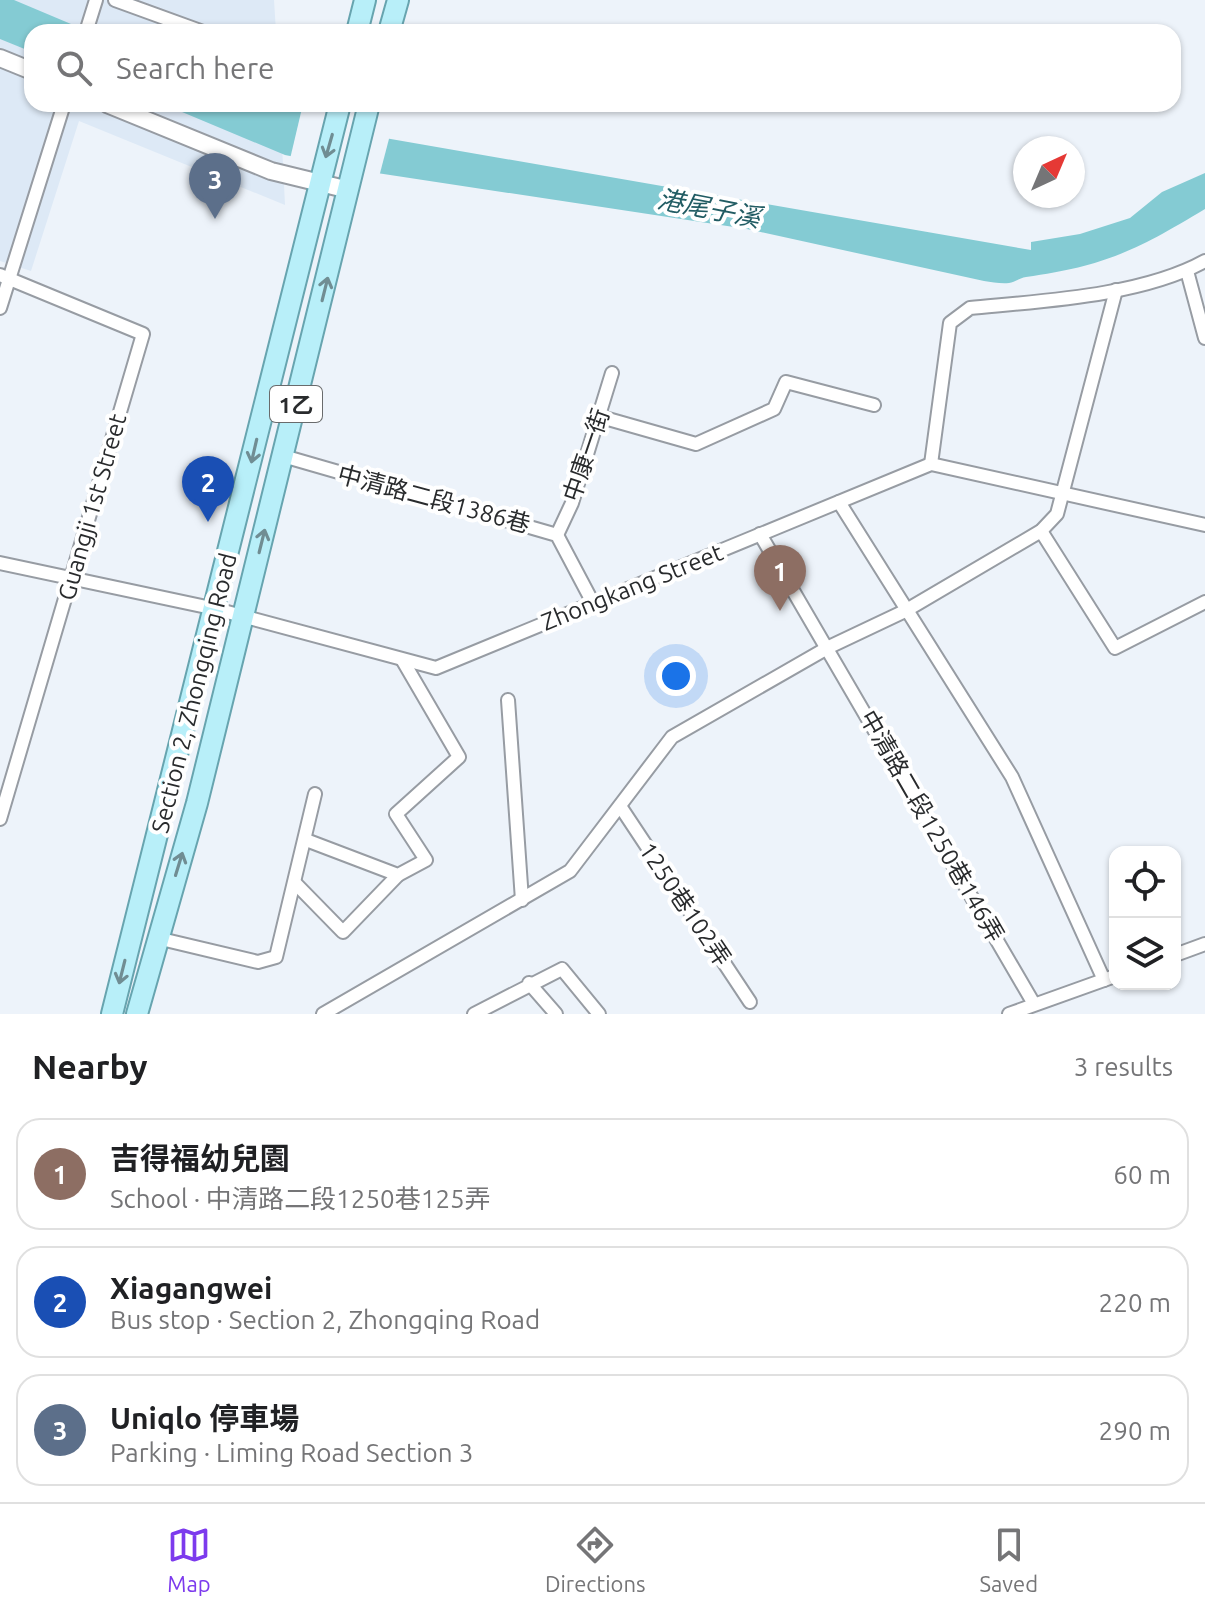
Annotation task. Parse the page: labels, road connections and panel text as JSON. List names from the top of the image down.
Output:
{
  "streets": {
    "main road": ["1乙", "Section 2, Zhongqing Road"],
    "street": [
      "中康一街",
      "中清路二段1386巷",
      "Guangji 1st Street",
      "Zhongkang Street",
      "中清路二段1250巷146弄",
      "1250巷102弄"
    ]
  },
  "crossings": [
    ["1乙", "Section 2, Zhongqing Road"],
    ["中康一街", "中清路二段1386巷"],
    ["中清路二段1386巷", "Zhongkang Street"],
    ["中清路二段1386巷", "Section 2, Zhongqing Road"],
    ["Guangji 1st Street", "Zhongkang Street"],
    ["Zhongkang Street", "Section 2, Zhongqing Road"],
    ["Zhongkang Street", "中清路二段1250巷146弄"]
  ],
  "water": ["港尾子溪"],
  "north": "top right",
  "page": {
    "search": "Search here",
    "pins": ["3", "2", "1"],
    "heading": ["Nearby", "3 results"],
    "list": [
      {
        "mark": "1",
        "name": "吉得福幼兒園",
        "note": "School · 中清路二段1250巷125弄",
        "value": "60 m"
      },
      {
        "mark": "2",
        "name": "Xiagangwei",
        "note": "Bus stop · Section 2, Zhongqing Road",
        "value": "220 m"
      },
      {
        "mark": "3",
        "name": "Uniqlo 停車場",
        "note": "Parking · Liming Road Section 3",
        "value": "290 m"
      }
    ],
    "nav": ["Map", "Directions", "Saved"]
  }
}
